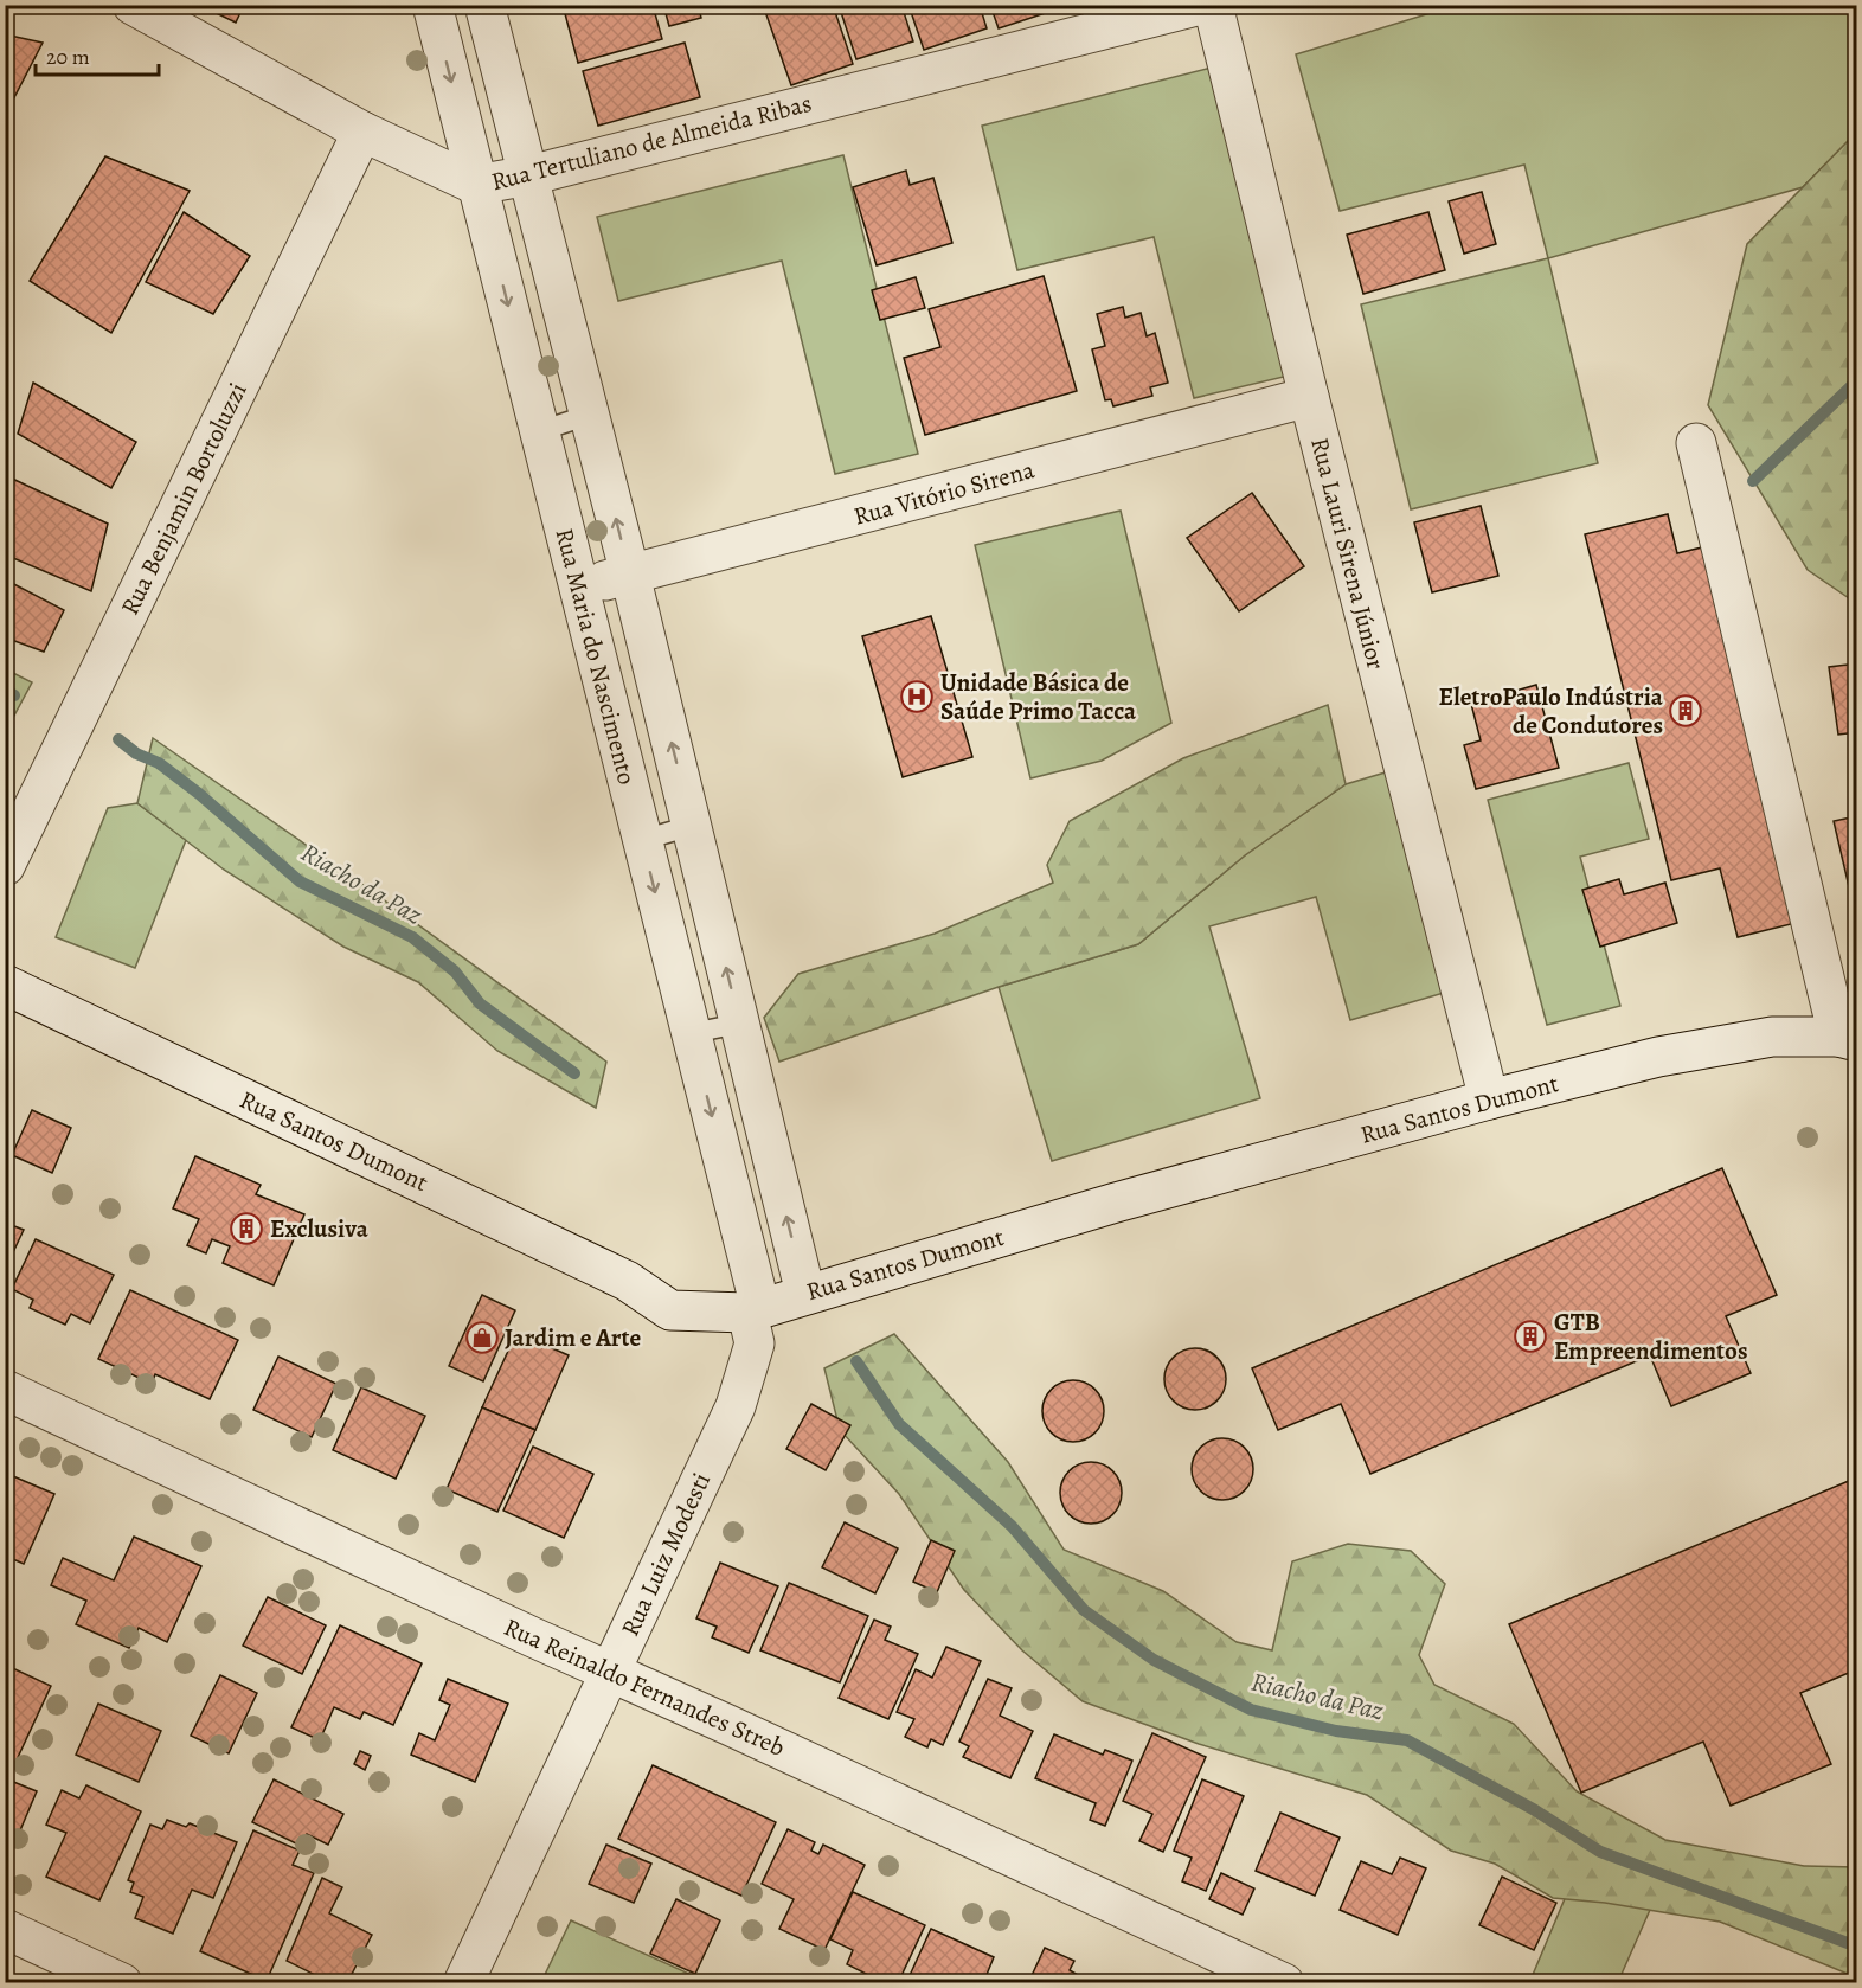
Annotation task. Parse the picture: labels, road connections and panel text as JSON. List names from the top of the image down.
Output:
{
  "streets": {
    "street": [
      "Rua Tertuliano de Almeida Ribas",
      "Rua Vitório Sirena",
      "Rua Benjamin Bortoluzzi",
      "Rua Lauri Sirena Júnior",
      "Rua Maria do Nascimento",
      "Rua Santos Dumont",
      "Rua Luiz Modesti",
      "Rua Reinaldo Fernandes Streb"
    ]
  },
  "crossings": [
    ["Rua Tertuliano de Almeida Ribas", "Rua Benjamin Bortoluzzi"],
    ["Rua Tertuliano de Almeida Ribas", "Rua Maria do Nascimento"],
    ["Rua Vitório Sirena", "Rua Lauri Sirena Júnior"],
    ["Rua Vitório Sirena", "Rua Maria do Nascimento"],
    ["Rua Lauri Sirena Júnior", "Rua Santos Dumont"],
    ["Rua Maria do Nascimento", "Rua Santos Dumont"],
    ["Rua Maria do Nascimento", "Rua Luiz Modesti"],
    ["Rua Santos Dumont", "Rua Luiz Modesti"],
    ["Rua Luiz Modesti", "Rua Reinaldo Fernandes Streb"]
  ],
  "water": ["Riacho da Paz"],
  "places": {
    "hospital": ["Unidade Básica de Saúde Primo Tacca"],
    "building": ["EletroPaulo Indústria de Condutores", "Exclusiva", "GTB Empreendimentos"],
    "shop": ["Jardim e Arte"]
  },
  "scale_bar": "20 m"
}
